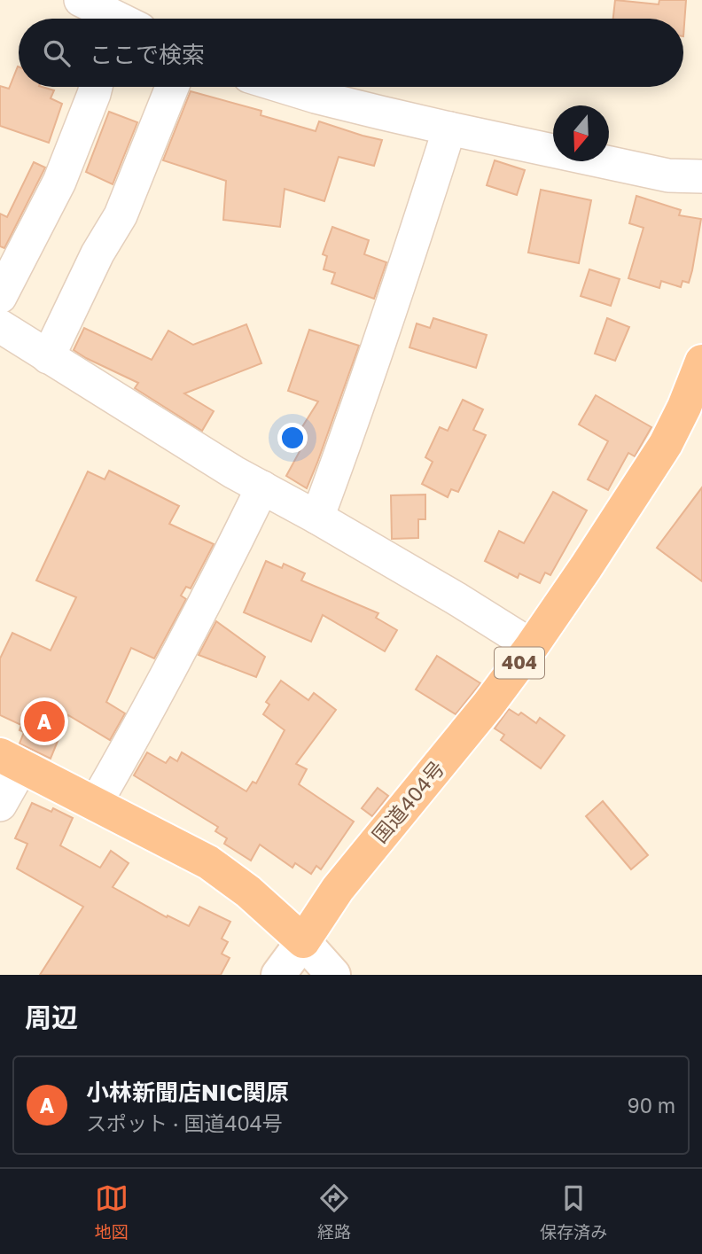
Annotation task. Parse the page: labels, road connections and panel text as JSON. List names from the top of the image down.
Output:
{
  "streets": {
    "highway": ["404", "国道404号"]
  },
  "north": "bottom",
  "page": {
    "search": "ここで検索",
    "pins": "A",
    "heading": "周辺",
    "list": [
      {
        "mark": "A",
        "name": "小林新聞店NIC関原",
        "note": "スポット · 国道404号",
        "value": "90 m"
      }
    ],
    "nav": ["地図", "経路", "保存済み"]
  }
}
